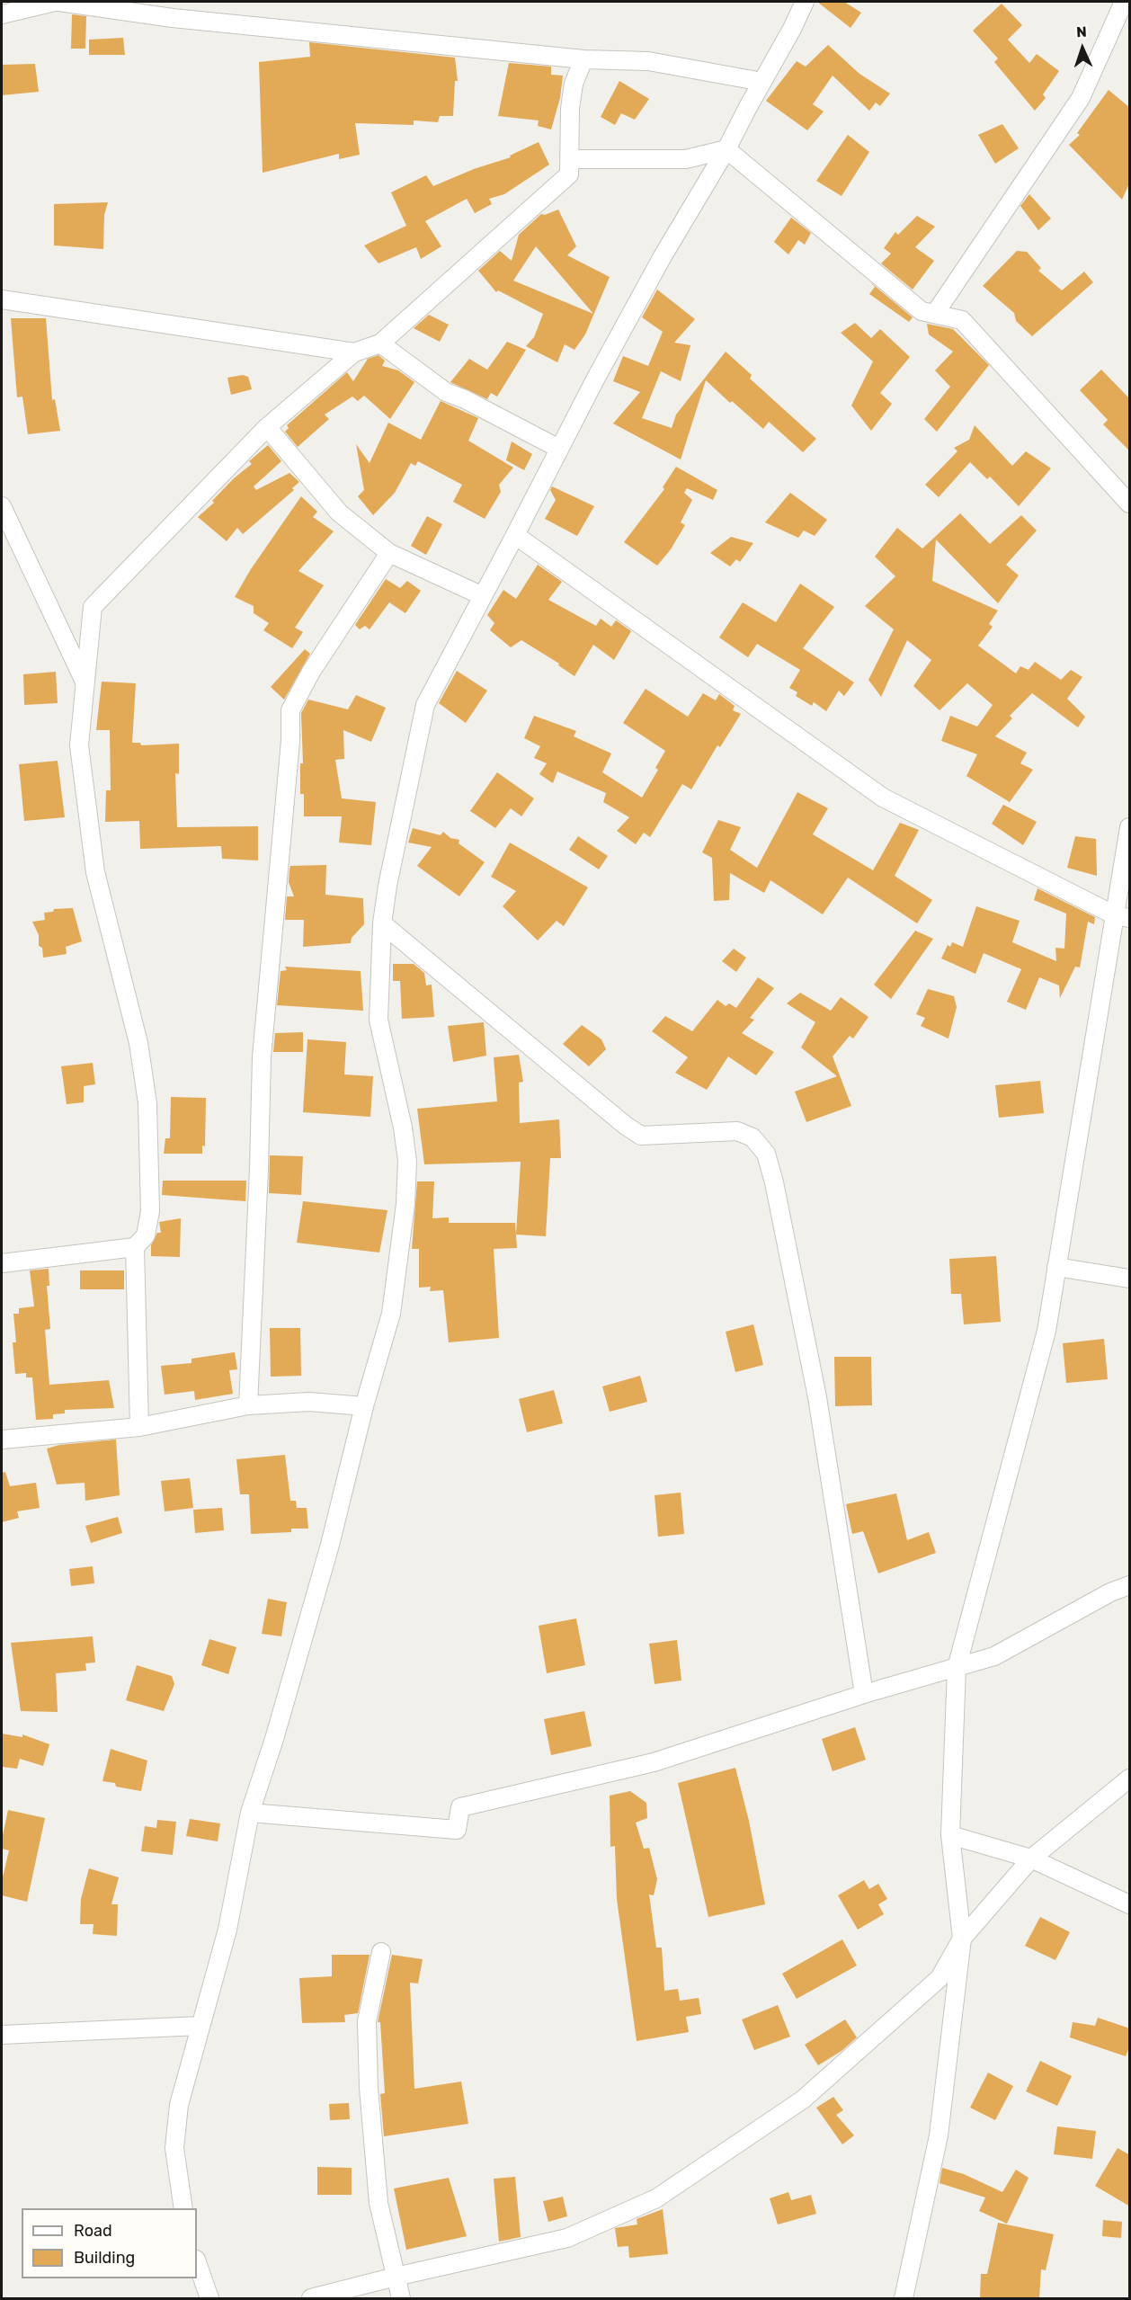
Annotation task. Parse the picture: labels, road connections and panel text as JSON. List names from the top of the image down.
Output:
{
  "legend": ["Road", "Building"],
  "north": "top"
}
